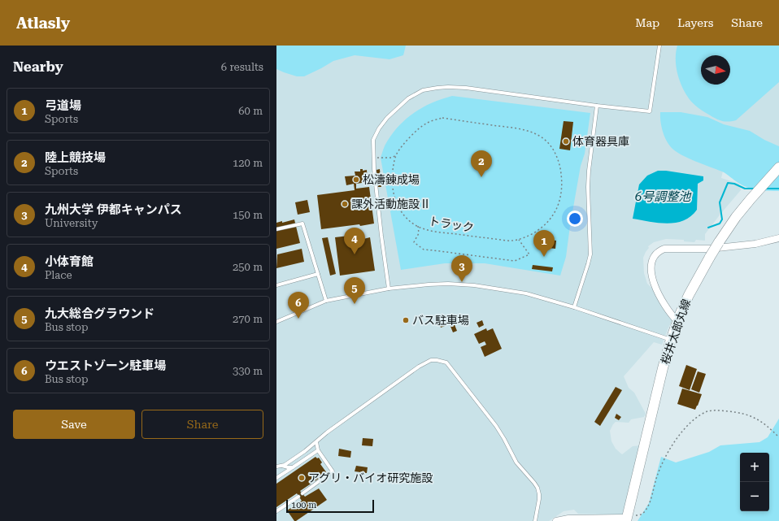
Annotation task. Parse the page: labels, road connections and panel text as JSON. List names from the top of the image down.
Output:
{
  "streets": {
    "main road": ["桜井太郎丸線"],
    "path": ["トラック"]
  },
  "water": ["6号調整池"],
  "places": [
    "体育器具庫",
    "松濤錬成場",
    "課外活動施設Ⅱ",
    "バス駐車場",
    "アグリ・バイオ研究施設"
  ],
  "scale_bar": "100 m",
  "north": "right",
  "page": {
    "header": "Atlasly",
    "nav": ["Map", "Layers", "Share"],
    "heading": ["Nearby", "6 results"],
    "list": [
      {
        "mark": "1",
        "name": "弓道場",
        "note": "Sports",
        "value": "60 m"
      },
      {
        "mark": "2",
        "name": "陸上競技場",
        "note": "Sports",
        "value": "120 m"
      },
      {
        "mark": "3",
        "name": "九州大学 伊都キャンパス",
        "note": "University",
        "value": "150 m"
      },
      {
        "mark": "4",
        "name": "小体育館",
        "note": "Place",
        "value": "250 m"
      },
      {
        "mark": "5",
        "name": "九大総合グラウンド",
        "note": "Bus stop",
        "value": "270 m"
      },
      {
        "mark": "6",
        "name": "ウエストゾーン駐車場",
        "note": "Bus stop",
        "value": "330 m"
      }
    ],
    "pins": [
      "2",
      "4",
      "1",
      "3",
      "5",
      "6"
    ],
    "buttons": ["Save", "Share"],
    "map_buttons": ["+", "−"],
    "scale": "100 m"
  }
}
